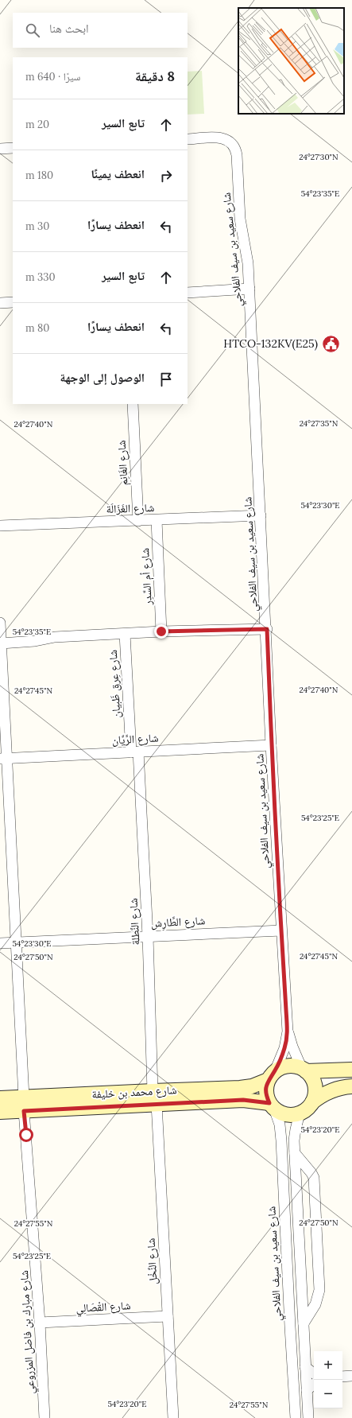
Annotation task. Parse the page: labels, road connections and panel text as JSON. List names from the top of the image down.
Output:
{
  "streets": {
    "main road": ["شارع محمد بن خليفة"],
    "street": [
      "شارع سعيد بن سيف الفلاحي",
      "شارع الغَانِم",
      "شارع الغَزَالَة",
      "شارع أم السِّدِر",
      "شارع عِرق ظَبيان",
      "شارع الرَّيَّان",
      "شارع النَّطلة",
      "شارع الطَّارِش",
      "شارع النَّخْل",
      "شارع القْصَالِي",
      "شارع مبارك بن فاضل المزروعي"
    ]
  },
  "crossings": [
    ["شارع سعيد بن سيف الفلاحي", "شارع الغَزَالَة"],
    ["شارع سعيد بن سيف الفلاحي", "شارع الرَّيَّان"],
    ["شارع سعيد بن سيف الفلاحي", "شارع الطَّارِش"],
    ["شارع سعيد بن سيف الفلاحي", "شارع محمد بن خليفة"],
    ["شارع الغَانِم", "شارع الغَزَالَة"],
    ["شارع الغَزَالَة", "شارع أم السِّدِر"],
    ["شارع عِرق ظَبيان", "شارع الرَّيَّان"],
    ["شارع عِرق ظَبيان", "شارع النَّطلة"],
    ["شارع الرَّيَّان", "شارع النَّطلة"],
    ["شارع الرَّيَّان", "شارع مبارك بن فاضل المزروعي"],
    ["شارع النَّطلة", "شارع الطَّارِش"],
    ["شارع النَّطلة", "شارع محمد بن خليفة"],
    ["شارع النَّطلة", "شارع النَّخْل"],
    ["شارع الطَّارِش", "شارع مبارك بن فاضل المزروعي"],
    ["شارع محمد بن خليفة", "شارع النَّخْل"],
    ["شارع محمد بن خليفة", "شارع مبارك بن فاضل المزروعي"],
    ["شارع النَّخْل", "شارع القْصَالِي"],
    ["شارع القْصَالِي", "شارع مبارك بن فاضل المزروعي"]
  ],
  "places": {
    "public building": ["HTCO-132KV(E25)"]
  },
  "page": {
    "search": "ابحث هنا",
    "heading": ["8 دقيقة", "سيرًا · 640 m"],
    "list": [
      ["تابع السير", "20 m"],
      ["انعطف يمينًا", "180 m"],
      ["انعطف يسارًا", "30 m"],
      ["تابع السير", "330 m"],
      ["انعطف يسارًا", "80 m"],
      "الوصول إلى الوجهة"
    ],
    "map_buttons": ["+", "−"]
  },
  "coordinates": [
    "24°27'30\"N",
    "54°23'35\"E",
    "24°27'35\"N",
    "24°27'40\"N",
    "54°23'30\"E",
    "24°27'45\"N",
    "54°23'25\"E",
    "24°27'50\"N",
    "54°23'20\"E",
    "24°27'55\"N"
  ]
}
